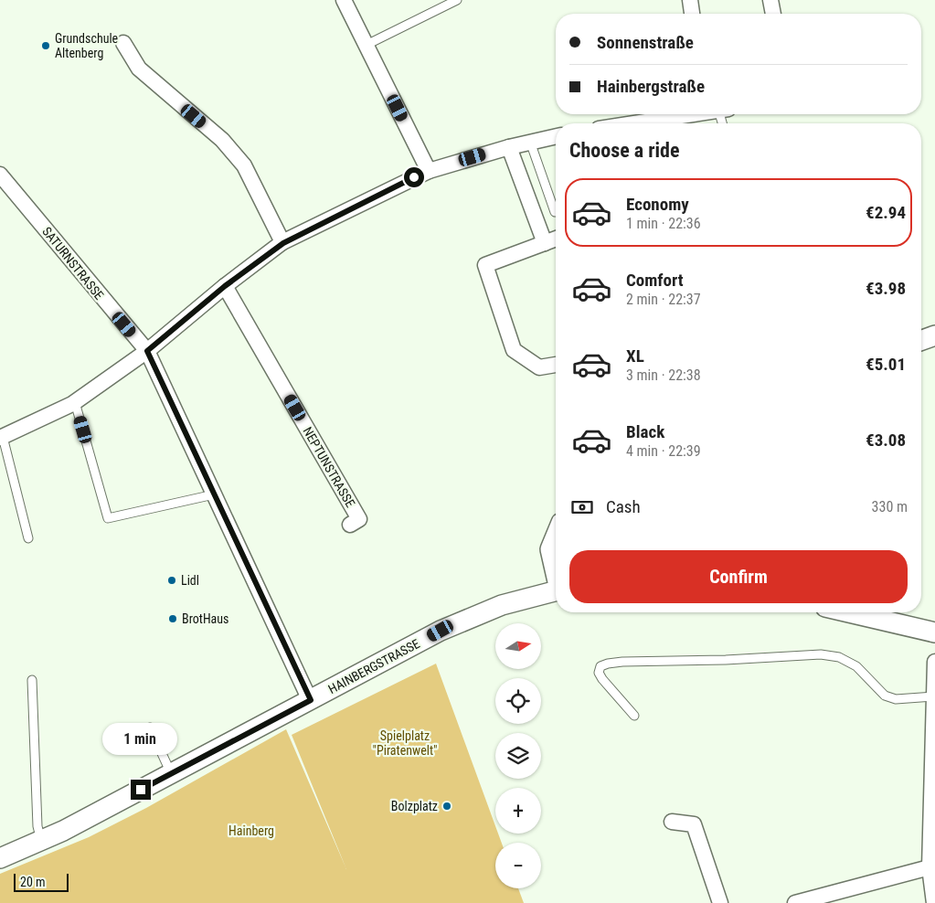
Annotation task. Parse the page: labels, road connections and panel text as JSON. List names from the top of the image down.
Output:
{
  "streets": {
    "street": ["SATURNSTRASSE", "NEPTUNSTRASSE", "HAINBERGSTRASSE"]
  },
  "crossings": [
    ["SATURNSTRASSE", "HAINBERGSTRASSE"]
  ],
  "parks": ["Spielplatz \"Piratenwelt\"", "Hainberg"],
  "places": [
    "Grundschule Altenberg",
    "Lidl",
    "BrotHaus",
    "Bolzplatz"
  ],
  "scale_bar": "20 m",
  "north": "right",
  "page": {
    "banner": ["Sonnenstraße", "Hainbergstraße"],
    "heading": "Choose a ride",
    "list": [
      {
        "name": "Economy",
        "note": "1 min · 22:36",
        "value": "€2.94"
      },
      {
        "name": "Comfort",
        "note": "2 min · 22:37",
        "value": "€3.98"
      },
      {
        "name": "XL",
        "note": "3 min · 22:38",
        "value": "€5.01"
      },
      {
        "name": "Black",
        "note": "4 min · 22:39",
        "value": "€3.08"
      }
    ],
    "pay": ["Cash", "330 m"],
    "buttons": "Confirm",
    "map_buttons": ["+", "−"],
    "bubble": "1 min",
    "scale": "20 m"
  }
}
